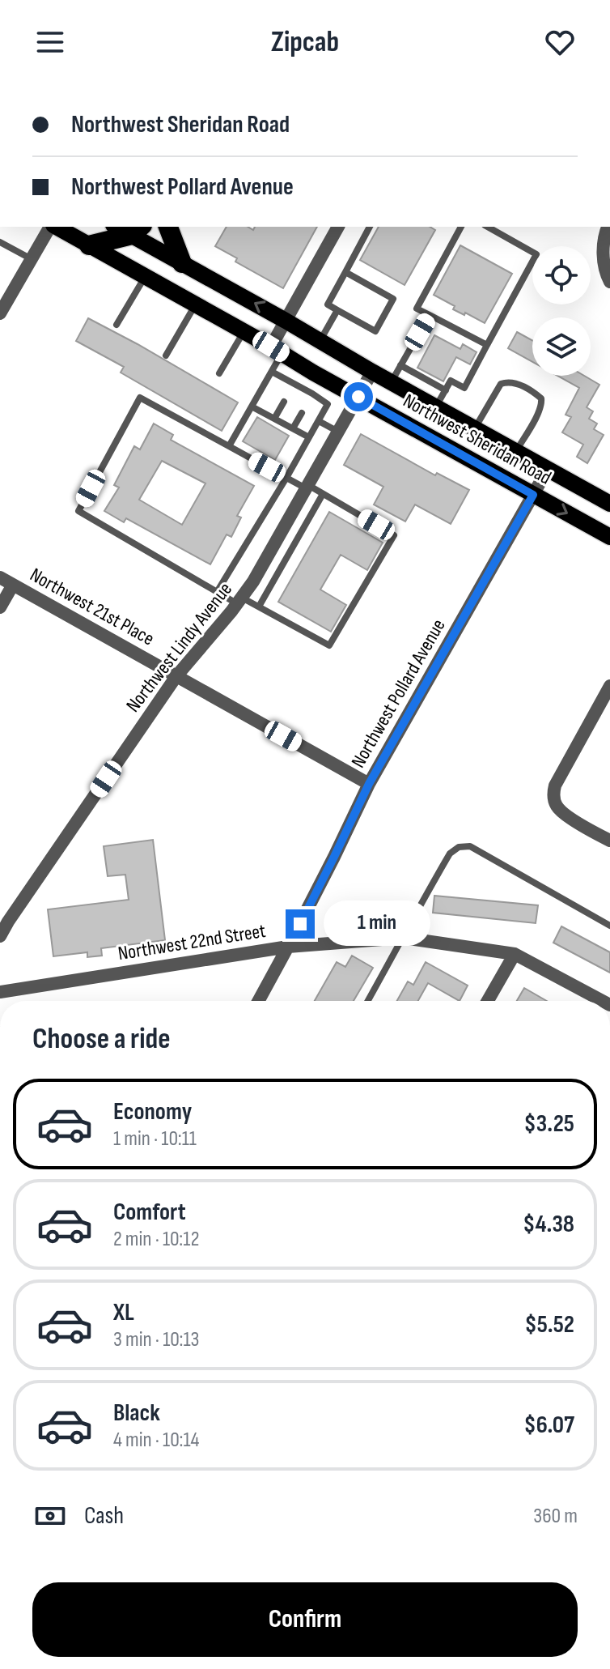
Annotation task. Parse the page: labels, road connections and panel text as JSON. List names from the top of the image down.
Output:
{
  "streets": {
    "main road": ["Northwest Sheridan Road"],
    "street": [
      "Northwest 21st Place",
      "Northwest Lindy Avenue",
      "Northwest Pollard Avenue",
      "Northwest 22nd Street"
    ]
  },
  "crossings": [
    ["Northwest Sheridan Road", "Northwest Lindy Avenue"],
    ["Northwest Sheridan Road", "Northwest Pollard Avenue"],
    ["Northwest 21st Place", "Northwest Lindy Avenue"],
    ["Northwest 21st Place", "Northwest Pollard Avenue"],
    ["Northwest Pollard Avenue", "Northwest 22nd Street"]
  ],
  "page": {
    "header": "Zipcab",
    "banner": ["Northwest Sheridan Road", "Northwest Pollard Avenue"],
    "bubble": "1 min",
    "heading": "Choose a ride",
    "list": [
      {
        "name": "Economy",
        "note": "1 min · 10:11",
        "value": "$3.25"
      },
      {
        "name": "Comfort",
        "note": "2 min · 10:12",
        "value": "$4.38"
      },
      {
        "name": "XL",
        "note": "3 min · 10:13",
        "value": "$5.52"
      },
      {
        "name": "Black",
        "note": "4 min · 10:14",
        "value": "$6.07"
      }
    ],
    "pay": ["Cash", "360 m"],
    "buttons": "Confirm"
  }
}
